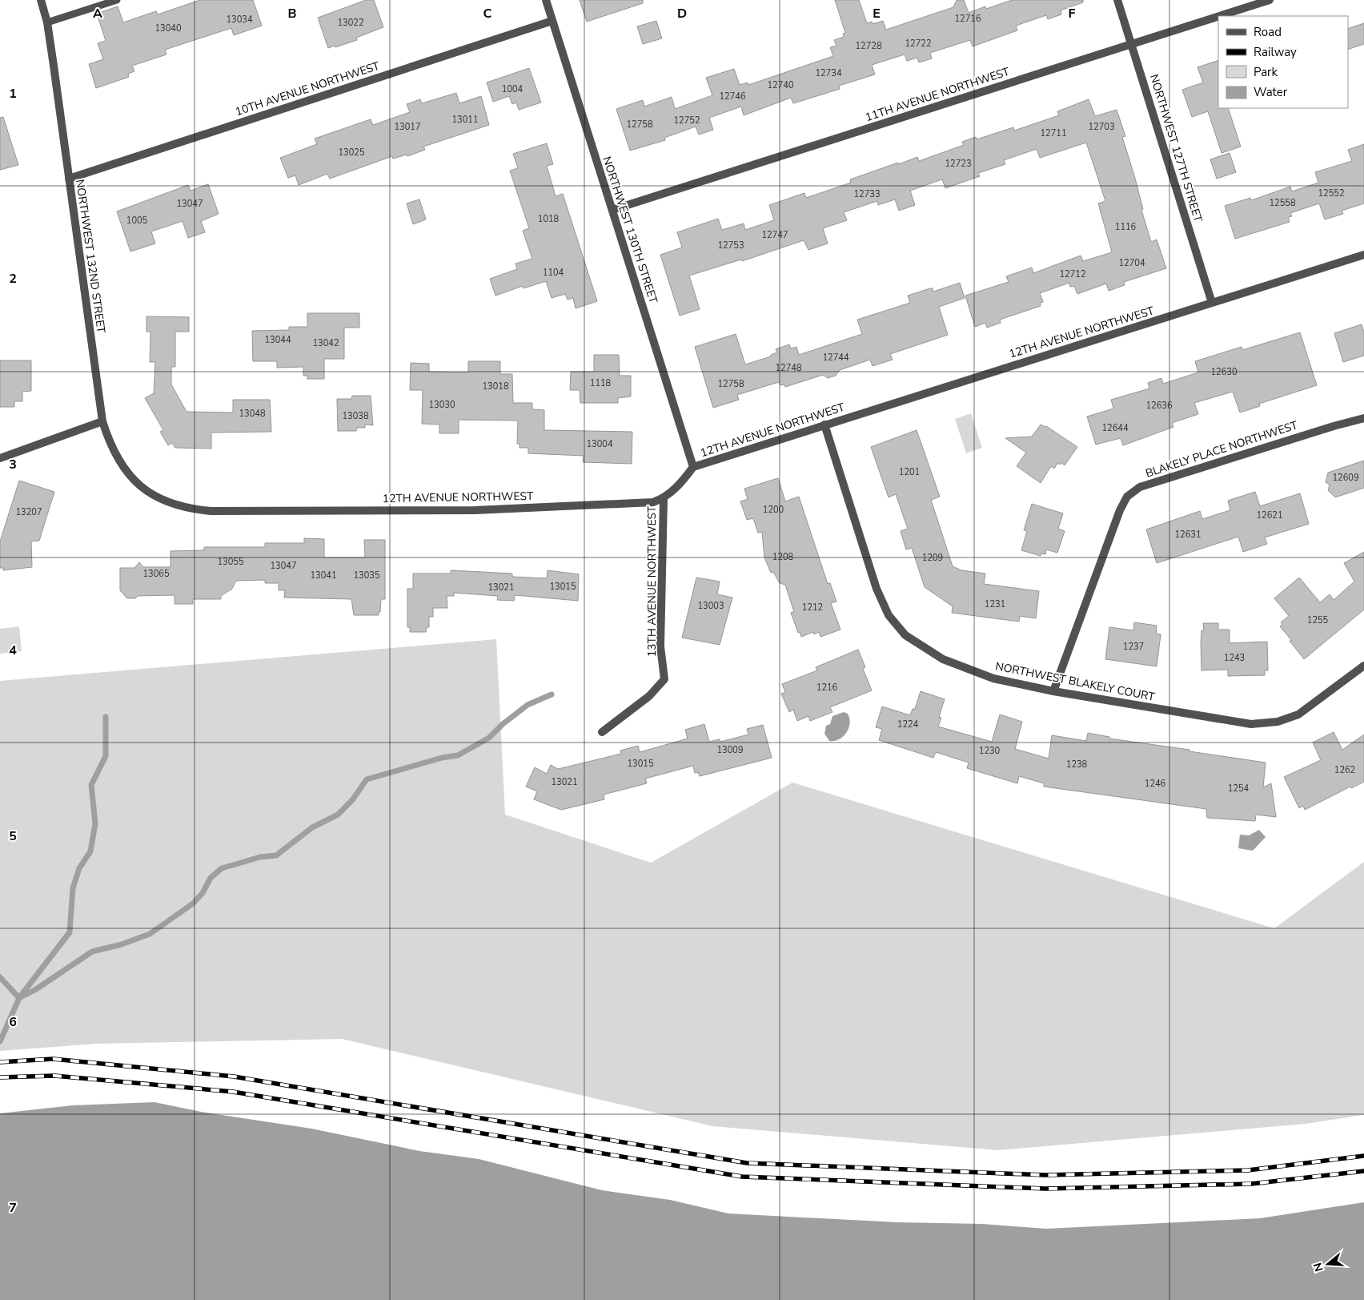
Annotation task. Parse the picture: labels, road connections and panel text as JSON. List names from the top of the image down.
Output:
{
  "streets": {
    "street": [
      "10TH AVENUE NORTHWEST",
      "11TH AVENUE NORTHWEST",
      "NORTHWEST 127TH STREET",
      "NORTHWEST 130TH STREET",
      "NORTHWEST 132ND STREET",
      "12TH AVENUE NORTHWEST",
      "BLAKELY PLACE NORTHWEST",
      "13TH AVENUE NORTHWEST",
      "NORTHWEST BLAKELY COURT"
    ]
  },
  "crossings": [
    ["10TH AVENUE NORTHWEST", "NORTHWEST 130TH STREET"],
    ["10TH AVENUE NORTHWEST", "NORTHWEST 132ND STREET"],
    ["11TH AVENUE NORTHWEST", "NORTHWEST 127TH STREET"],
    ["11TH AVENUE NORTHWEST", "NORTHWEST 130TH STREET"],
    ["NORTHWEST 127TH STREET", "12TH AVENUE NORTHWEST"],
    ["NORTHWEST 130TH STREET", "12TH AVENUE NORTHWEST"],
    ["NORTHWEST 132ND STREET", "12TH AVENUE NORTHWEST"],
    ["12TH AVENUE NORTHWEST", "13TH AVENUE NORTHWEST"],
    ["12TH AVENUE NORTHWEST", "NORTHWEST BLAKELY COURT"],
    ["BLAKELY PLACE NORTHWEST", "NORTHWEST BLAKELY COURT"]
  ],
  "house_numbers": [
    "12716",
    "13034",
    "13022",
    "13040",
    "12722",
    "12728",
    "12734",
    "12740",
    "1004",
    "12746",
    "13011",
    "12752",
    "12758",
    "13017",
    "12703",
    "12711",
    "13025",
    "12723",
    "12552",
    "12733",
    "12558",
    "13047",
    "1018",
    "1005",
    "1116",
    "12747",
    "12753",
    "12704",
    "1104",
    "12712",
    "13044",
    "13042",
    "12744",
    "12748",
    "12630",
    "1118",
    "12758",
    "13018",
    "13030",
    "12636",
    "13048",
    "13038",
    "12644",
    "13004",
    "1201",
    "12609",
    "1200",
    "13207",
    "12621",
    "12631",
    "1208",
    "1209",
    "13055",
    "13047",
    "13065",
    "13041",
    "13035",
    "13015",
    "13021",
    "1231",
    "13003",
    "1212",
    "1255",
    "1237",
    "1243",
    "1216",
    "1224",
    "13009",
    "1230",
    "13015",
    "1238",
    "1262",
    "13021",
    "1246",
    "1254"
  ],
  "legend": [
    "Road",
    "Railway",
    "Park",
    "Water"
  ],
  "north": "left",
  "grid": {
    "columns": [
      "A",
      "B",
      "C",
      "D",
      "E",
      "F"
    ],
    "rows": [
      "1",
      "2",
      "3",
      "4",
      "5",
      "6",
      "7"
    ]
  }
}
